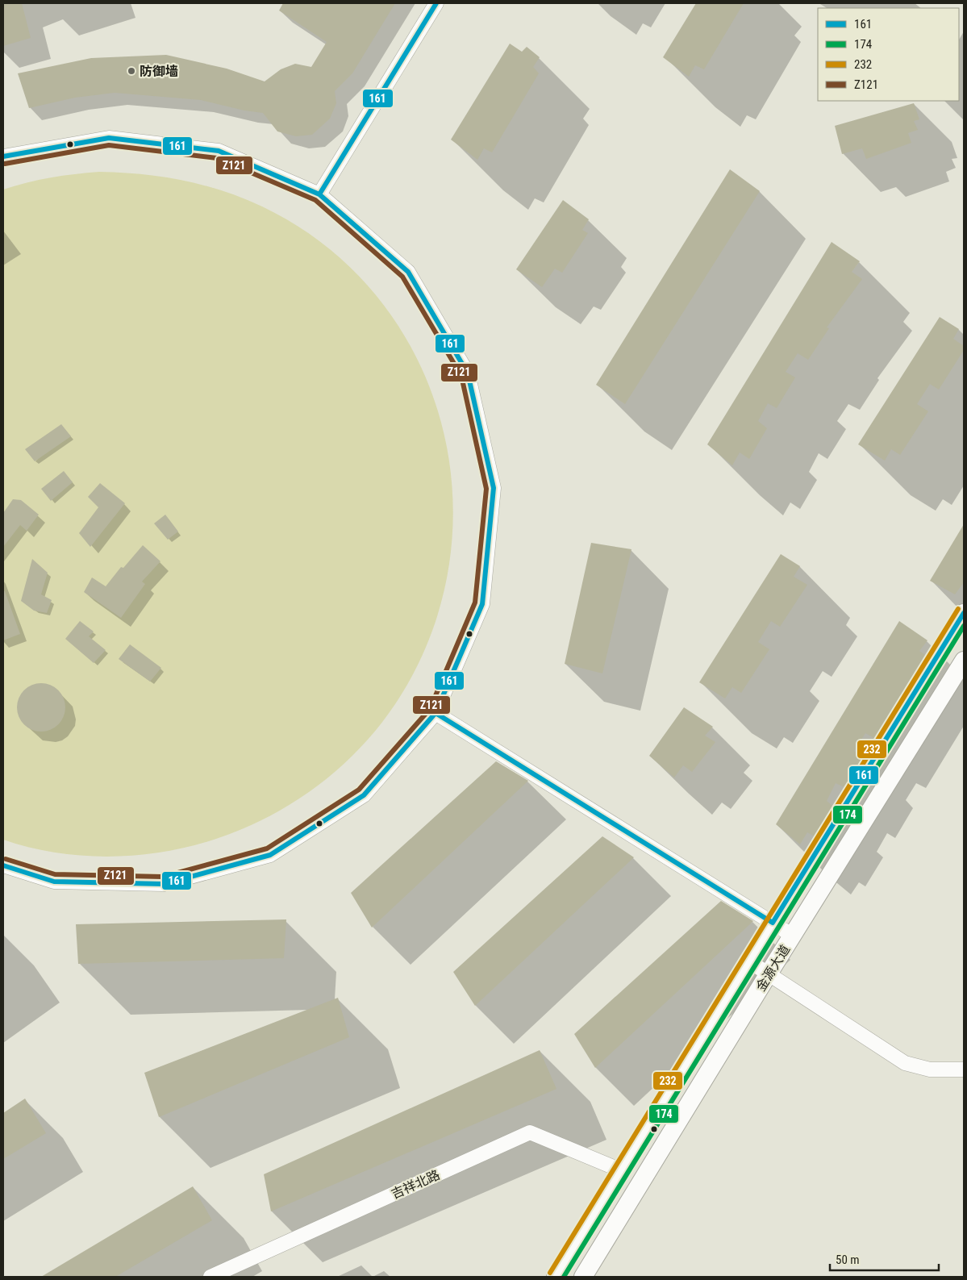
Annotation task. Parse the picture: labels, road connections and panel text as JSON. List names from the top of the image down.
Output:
{
  "streets": {
    "street": ["金源大道", "吉祥北路"]
  },
  "crossings": [
    ["金源大道", "吉祥北路"]
  ],
  "places": ["防御墙"],
  "lines": [
    "transit line 161",
    "transit line Z121",
    "transit line 232",
    "transit line 174"
  ],
  "legend": [
    "161",
    "174",
    "232",
    "Z121"
  ],
  "scale_bar": "50 m"
}
